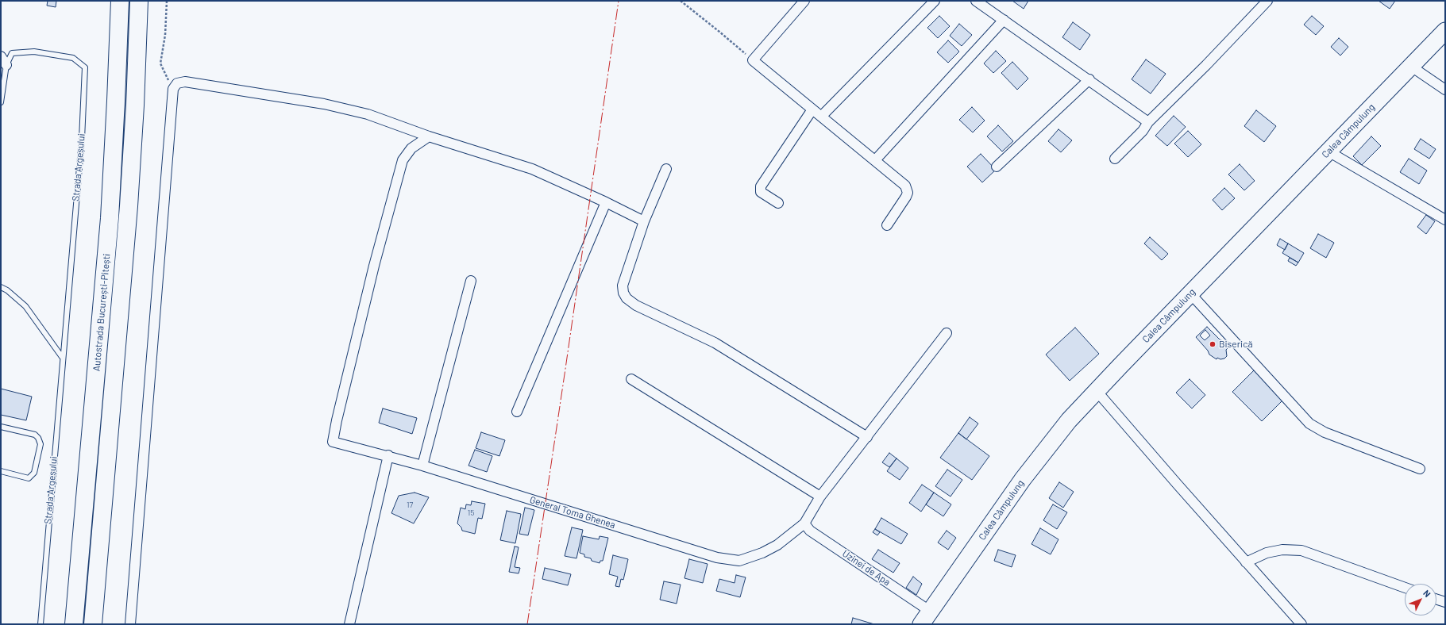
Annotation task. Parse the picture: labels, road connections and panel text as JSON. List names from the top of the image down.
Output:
{
  "streets": {
    "highway": ["Calea Câmpulung", "Autostrada București-Pitești"],
    "street": ["General Toma Ghenea", "Uzinei de Apa"],
    "lane": ["Strada Argeșului"]
  },
  "crossings": [
    ["Calea Câmpulung", "Uzinei de Apa"],
    ["General Toma Ghenea", "Uzinei de Apa"]
  ],
  "places": ["Biserică"],
  "house_numbers": ["17", "15"],
  "north": "top right"
}
